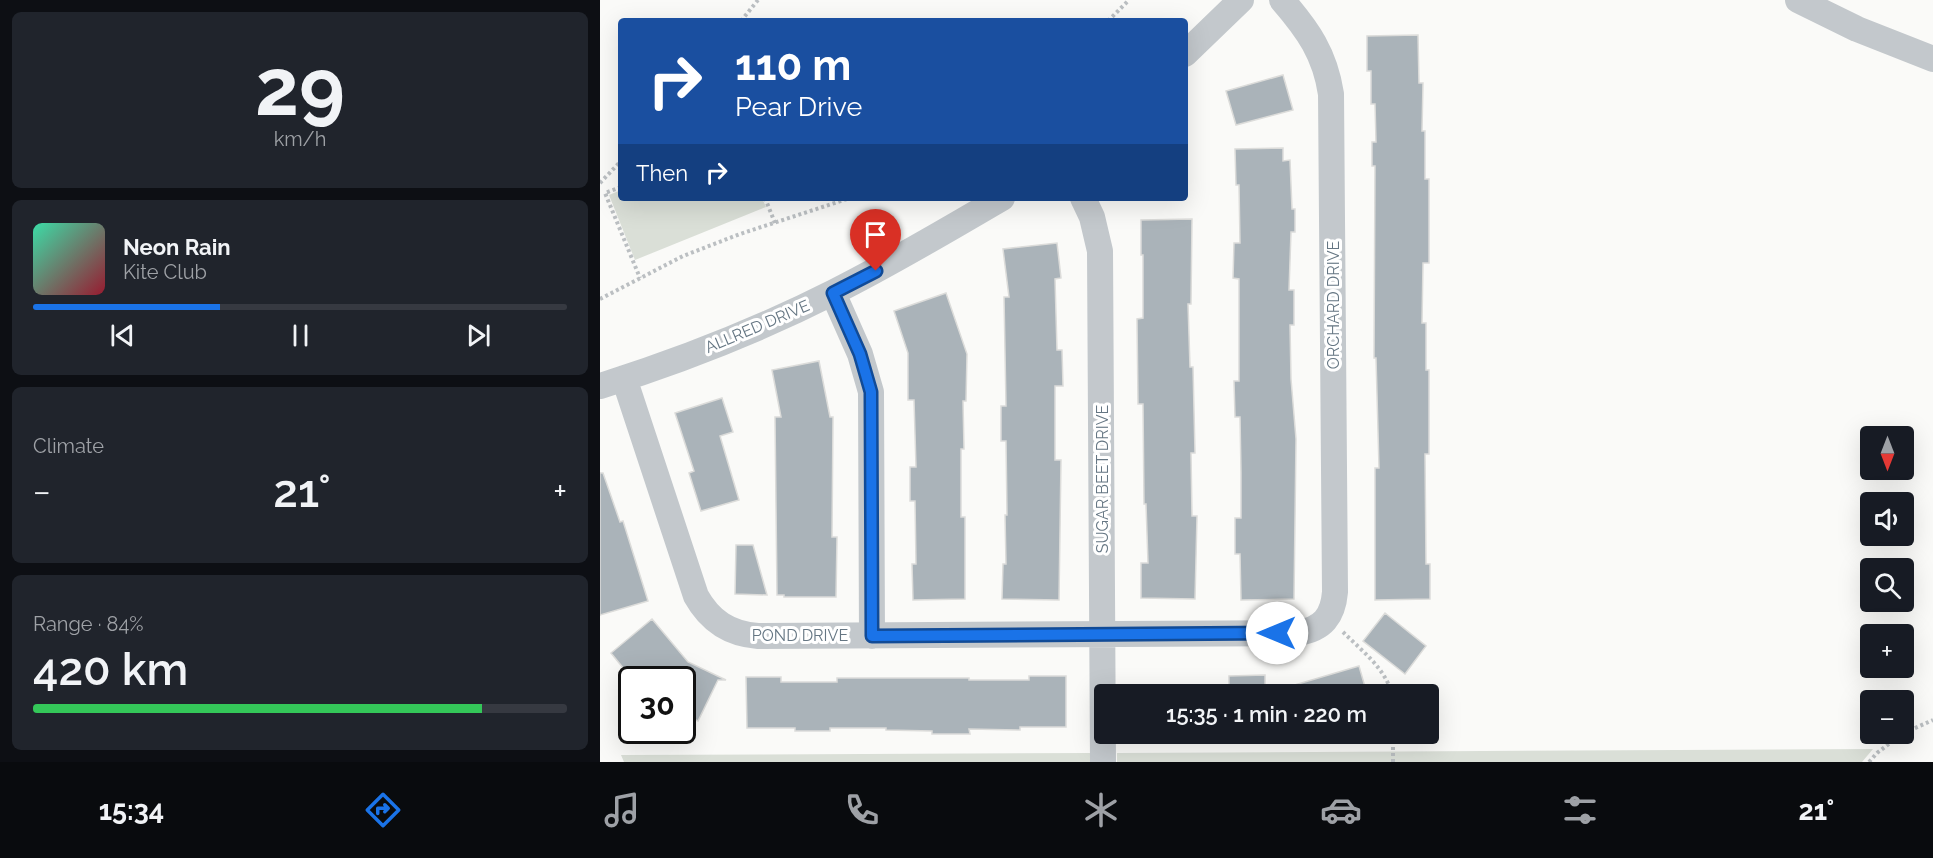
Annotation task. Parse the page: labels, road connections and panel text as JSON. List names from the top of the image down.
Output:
{
  "streets": {
    "street": [
      "ORCHARD DRIVE",
      "ALLRED DRIVE",
      "SUGAR BEET DRIVE",
      "POND DRIVE"
    ]
  },
  "crossings": [
    ["ORCHARD DRIVE", "POND DRIVE"],
    ["ALLRED DRIVE", "POND DRIVE"],
    ["SUGAR BEET DRIVE", "POND DRIVE"]
  ],
  "north": "bottom",
  "page": {
    "tile": [
      ["29", "km/h"],
      "Climate",
      ["Range · 84%", "420 km"]
    ],
    "turn": ["110 m", "Pear Drive"],
    "then": "Then",
    "song": ["Neon Rain", "Kite Club"],
    "map_buttons": ["+", "−"],
    "heat": ["−", "21°", "+"],
    "limit": "30",
    "trip": "15:35 · 1 min · 220 m",
    "tabs": ["15:34", "21°"]
  }
}
